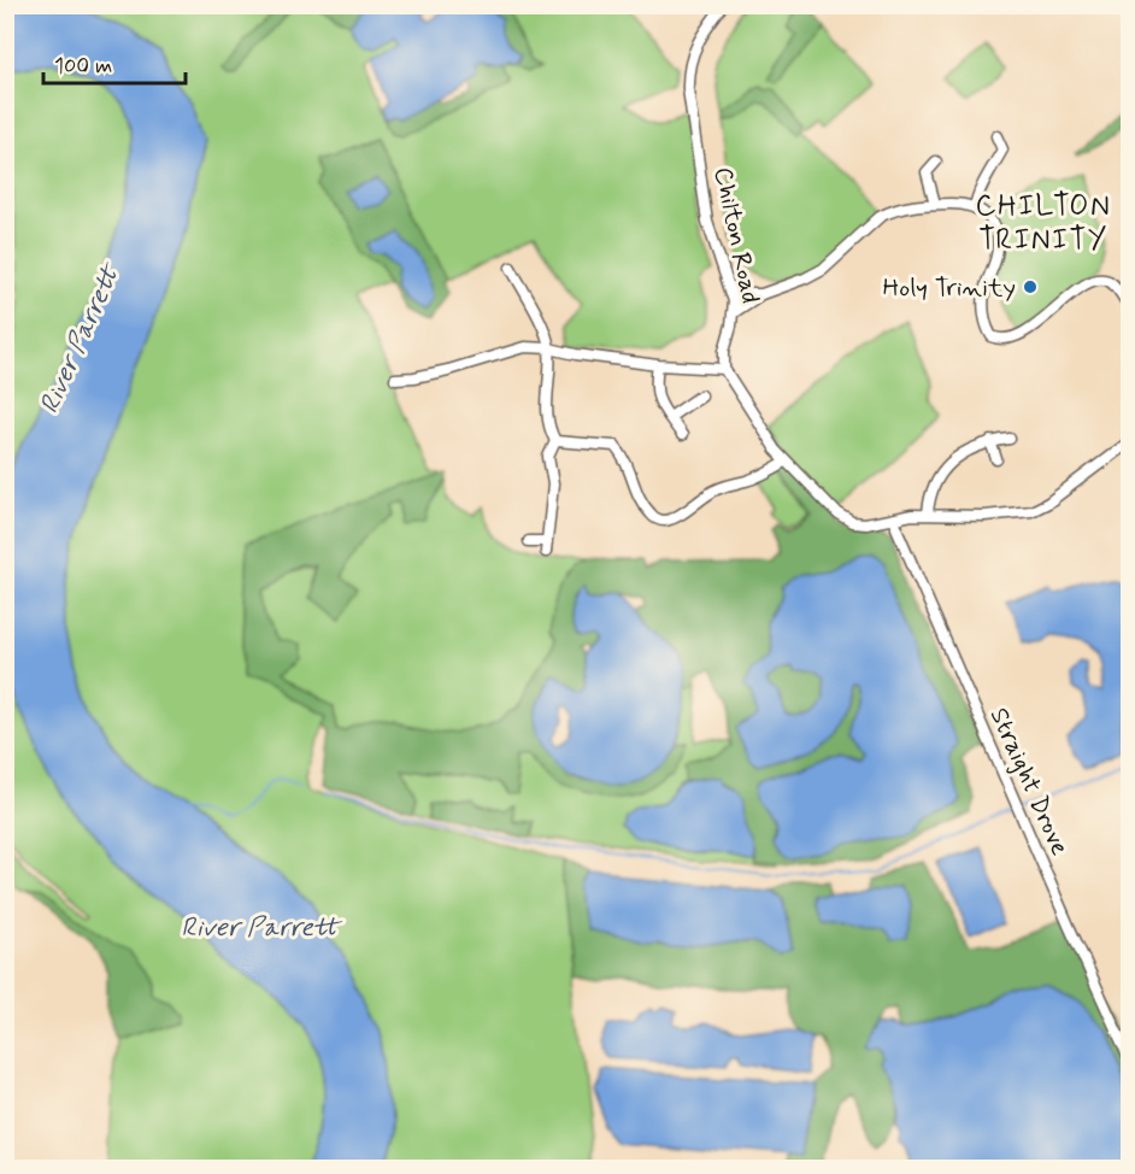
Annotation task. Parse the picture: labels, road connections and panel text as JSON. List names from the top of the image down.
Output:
{
  "streets": {
    "street": ["Chilton Road", "Straight Drove"]
  },
  "districts": ["CHILTON TRINITY"],
  "water": ["River Parrett"],
  "places": ["Holy Trinity"],
  "scale_bar": "100 m"
}
